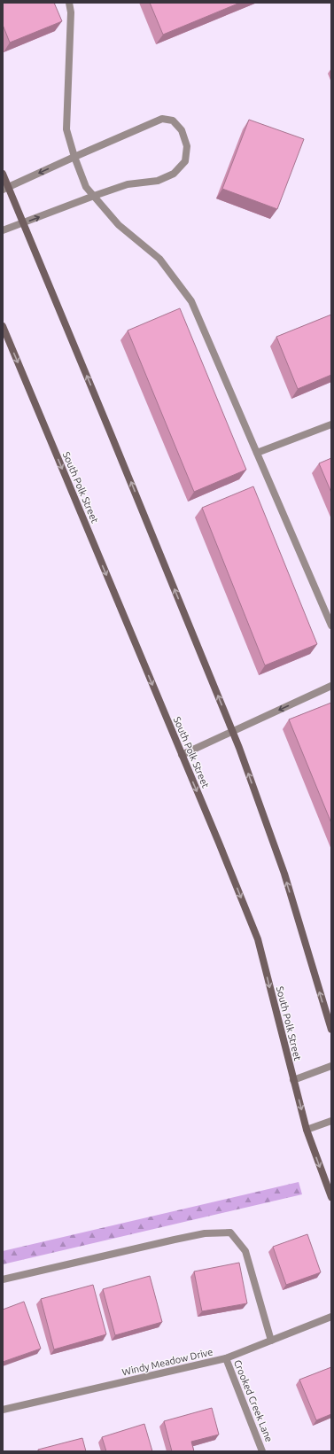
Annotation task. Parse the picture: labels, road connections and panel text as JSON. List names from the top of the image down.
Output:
{
  "streets": {
    "main road": ["South Polk Street"],
    "street": ["Windy Meadow Drive", "Crooked Creek Lane"]
  },
  "crossings": [
    ["Windy Meadow Drive", "Crooked Creek Lane"]
  ]
}
